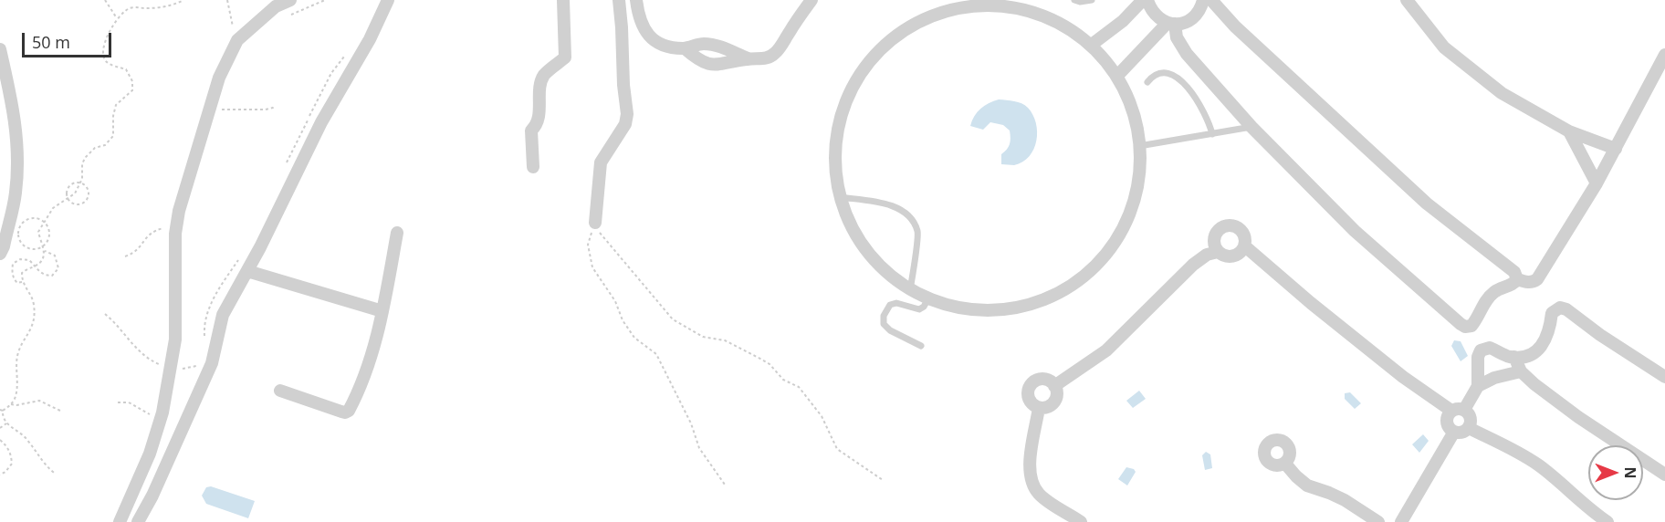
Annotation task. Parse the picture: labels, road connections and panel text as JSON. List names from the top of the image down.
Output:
{
  "scale_bar": "50 m",
  "north": "right"
}
